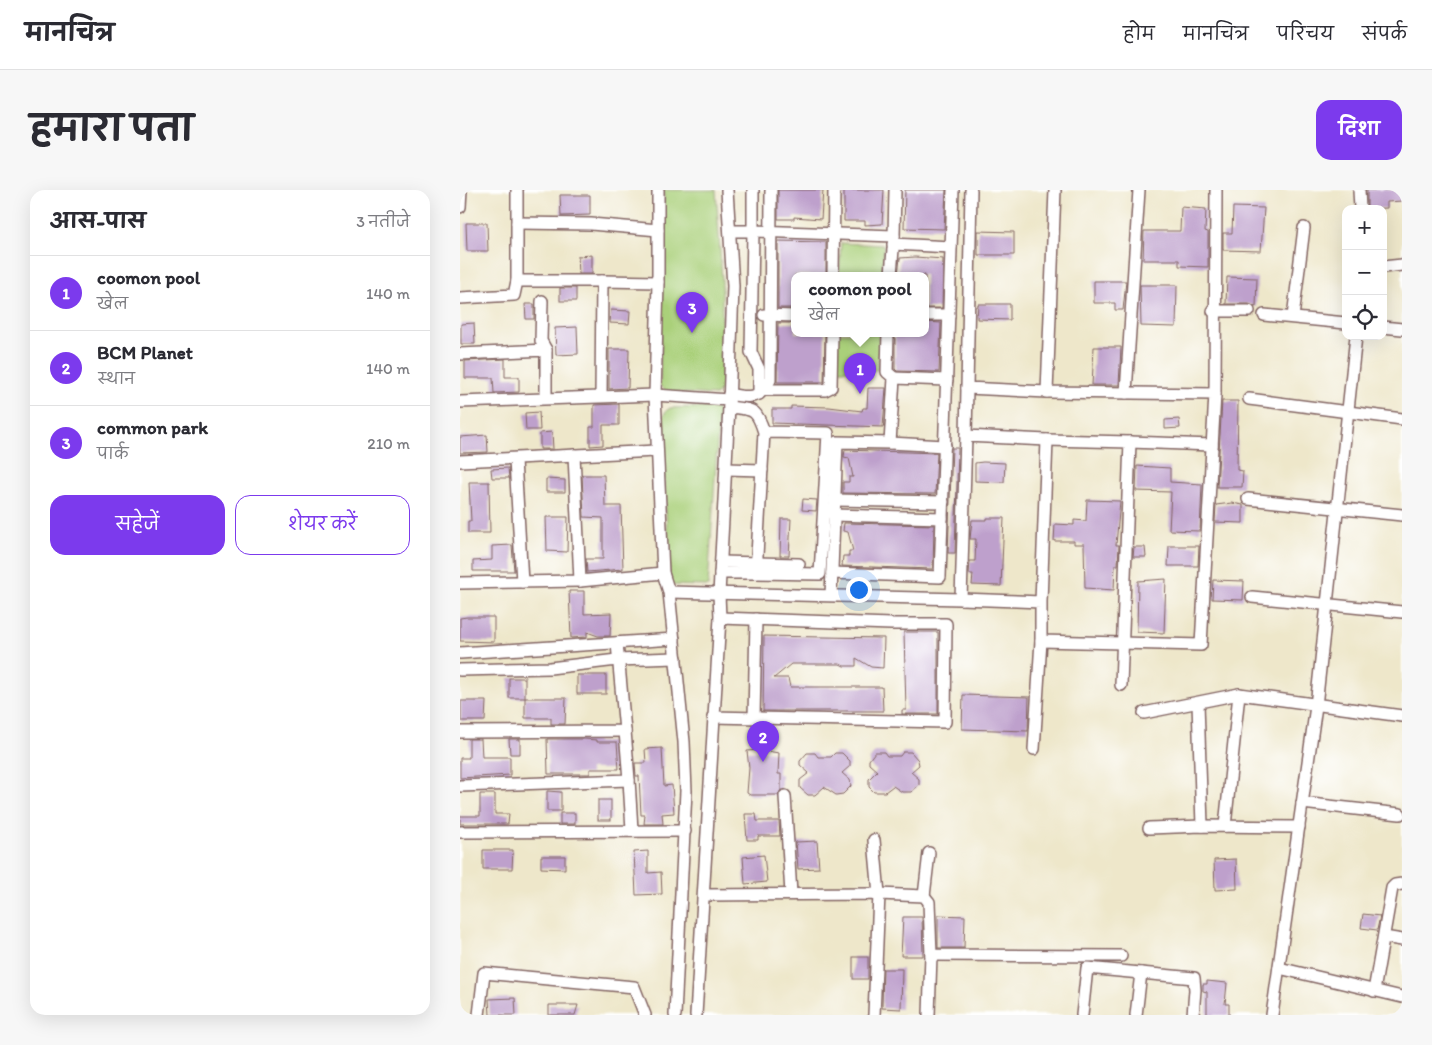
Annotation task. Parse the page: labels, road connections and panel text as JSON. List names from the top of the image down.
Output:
{
  "page": {
    "header": "मानचित्र",
    "nav": [
      "होम",
      "मानचित्र",
      "परिचय",
      "संपर्क"
    ],
    "title": "हमारा पता",
    "buttons": [
      "दिशा",
      ["सहेजें", "शेयर करें"]
    ],
    "heading": ["आस-पास", "3 नतीजे"],
    "map_buttons": ["+", "−"],
    "list": [
      {
        "mark": "1",
        "name": "coomon pool",
        "note": "खेल",
        "value": "140 m"
      },
      {
        "mark": "2",
        "name": "BCM Planet",
        "note": "स्थान",
        "value": "140 m"
      },
      {
        "mark": "3",
        "name": "common park",
        "note": "पार्क",
        "value": "210 m"
      }
    ],
    "popup": ["coomon pool", "खेल"],
    "pins": ["3", "1", "2"]
  }
}
